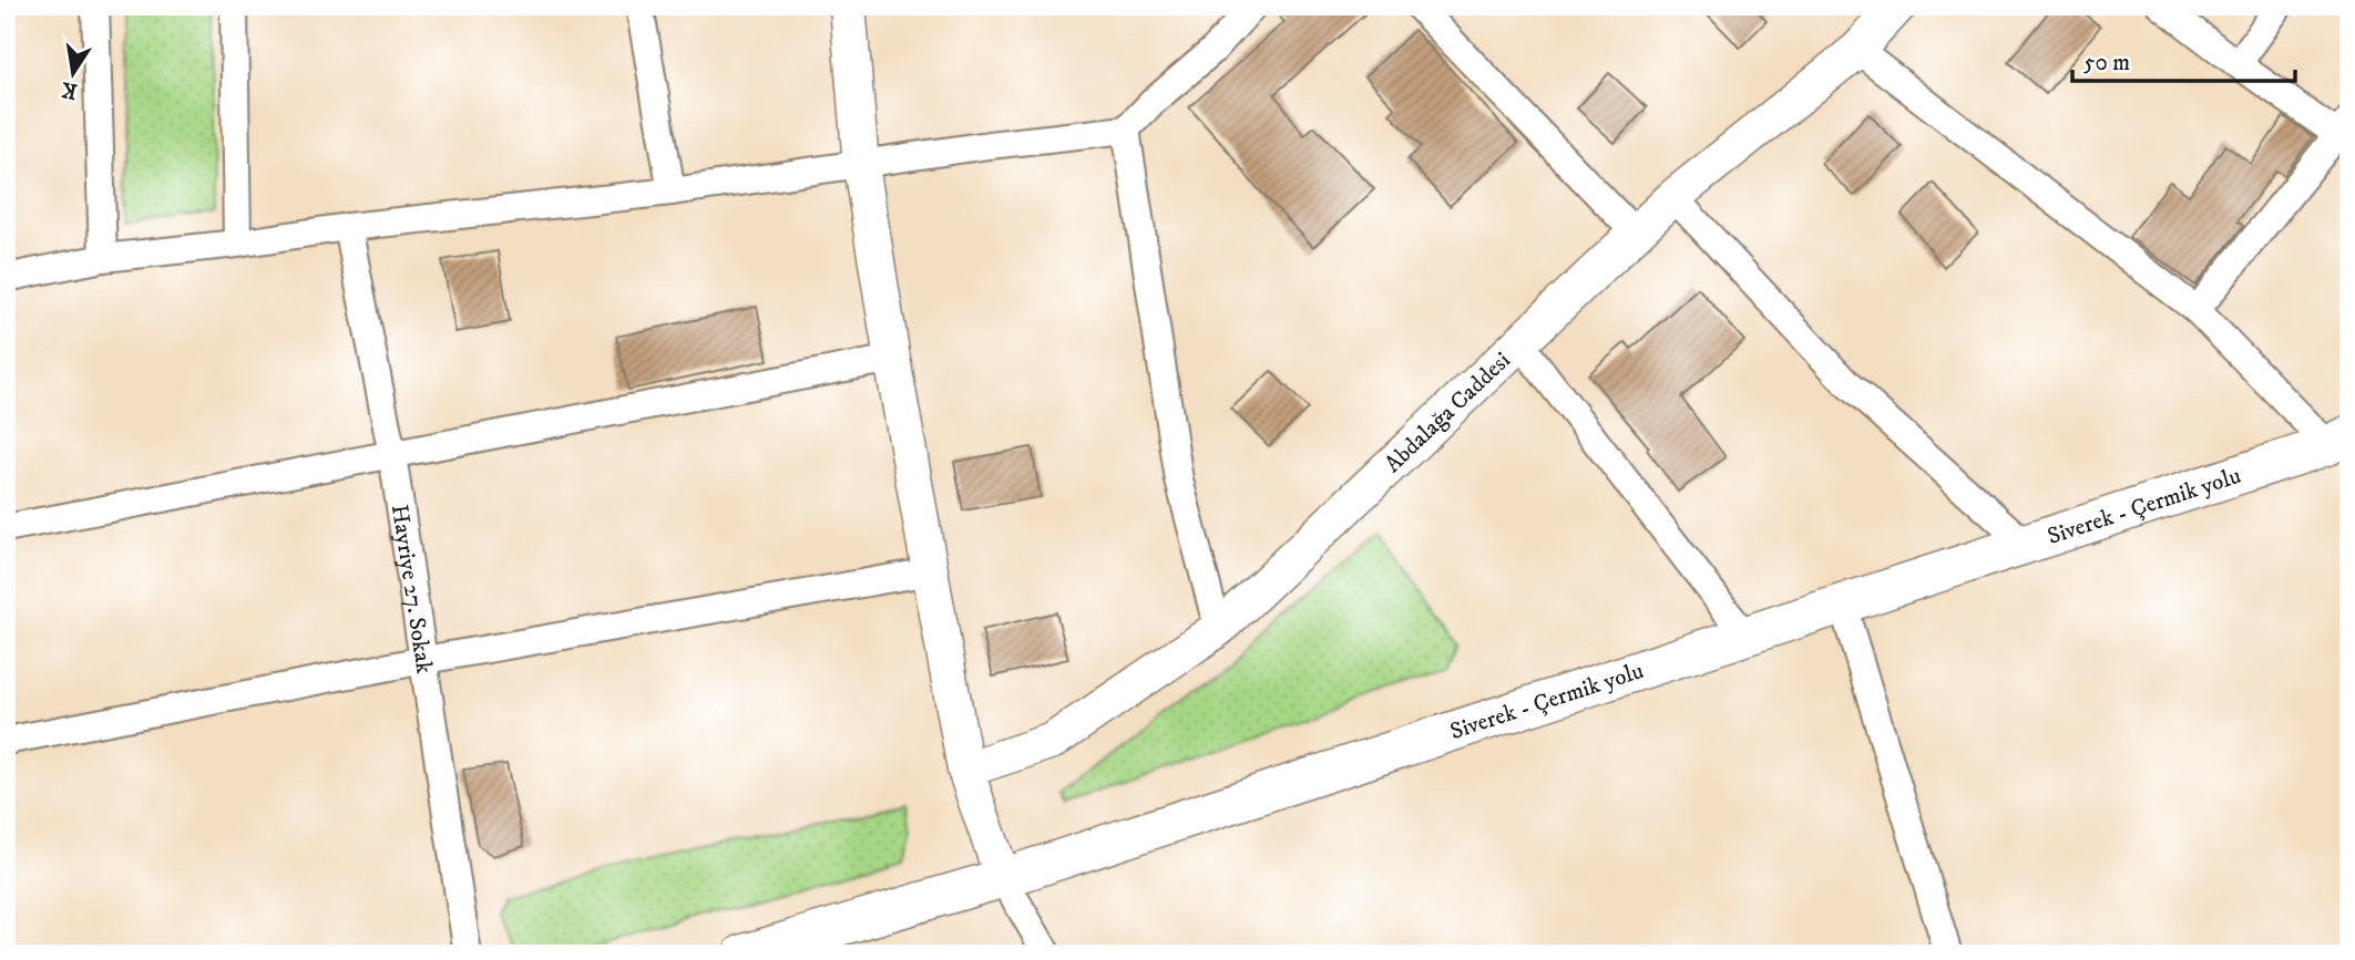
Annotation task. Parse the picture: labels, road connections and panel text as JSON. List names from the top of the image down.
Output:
{
  "streets": {
    "main road": ["Siverek - Çermik yolu"],
    "street": ["Abdalağa Caddesi", "Hayriye 27. Sokak"]
  },
  "scale_bar": "50 m",
  "north": "bottom"
}
